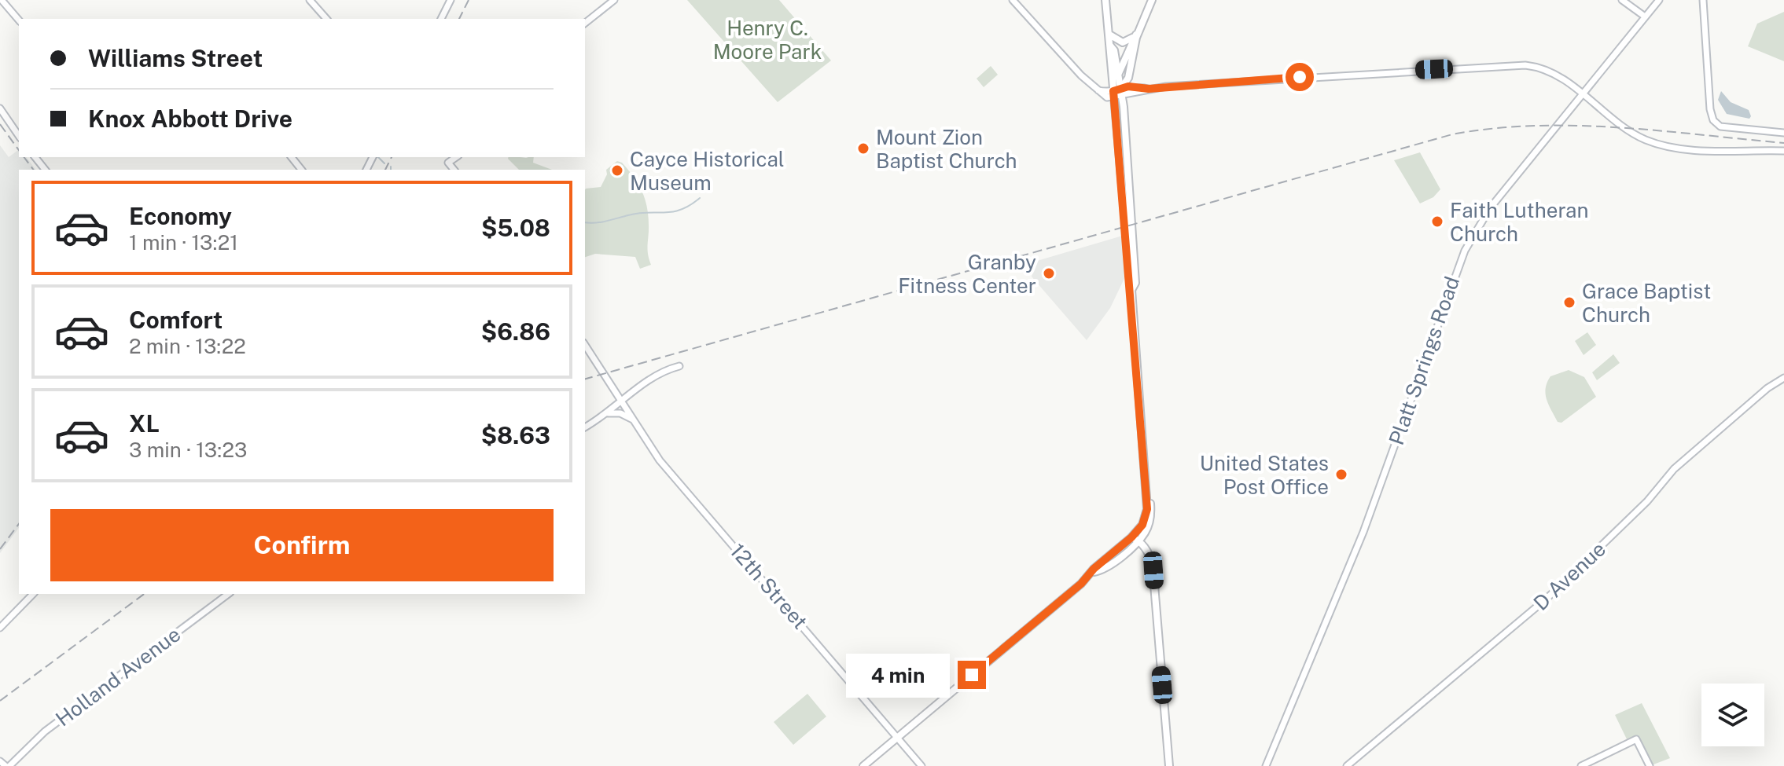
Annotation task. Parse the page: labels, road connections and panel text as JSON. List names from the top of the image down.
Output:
{
  "streets": {
    "street": [
      "Platt Springs Road",
      "D Avenue",
      "12th Street",
      "Holland Avenue"
    ]
  },
  "parks": ["Henry C. Moore Park"],
  "places": [
    "Mount Zion Baptist Church",
    "Cayce Historical Museum",
    "Faith Lutheran Church",
    "Granby Fitness Center",
    "Grace Baptist Church",
    "United States Post Office"
  ],
  "page": {
    "banner": ["Williams Street", "Knox Abbott Drive"],
    "list": [
      {
        "name": "Economy",
        "note": "1 min · 13:21",
        "value": "$5.08"
      },
      {
        "name": "Comfort",
        "note": "2 min · 13:22",
        "value": "$6.86"
      },
      {
        "name": "XL",
        "note": "3 min · 13:23",
        "value": "$8.63"
      }
    ],
    "buttons": "Confirm",
    "bubble": "4 min"
  }
}
